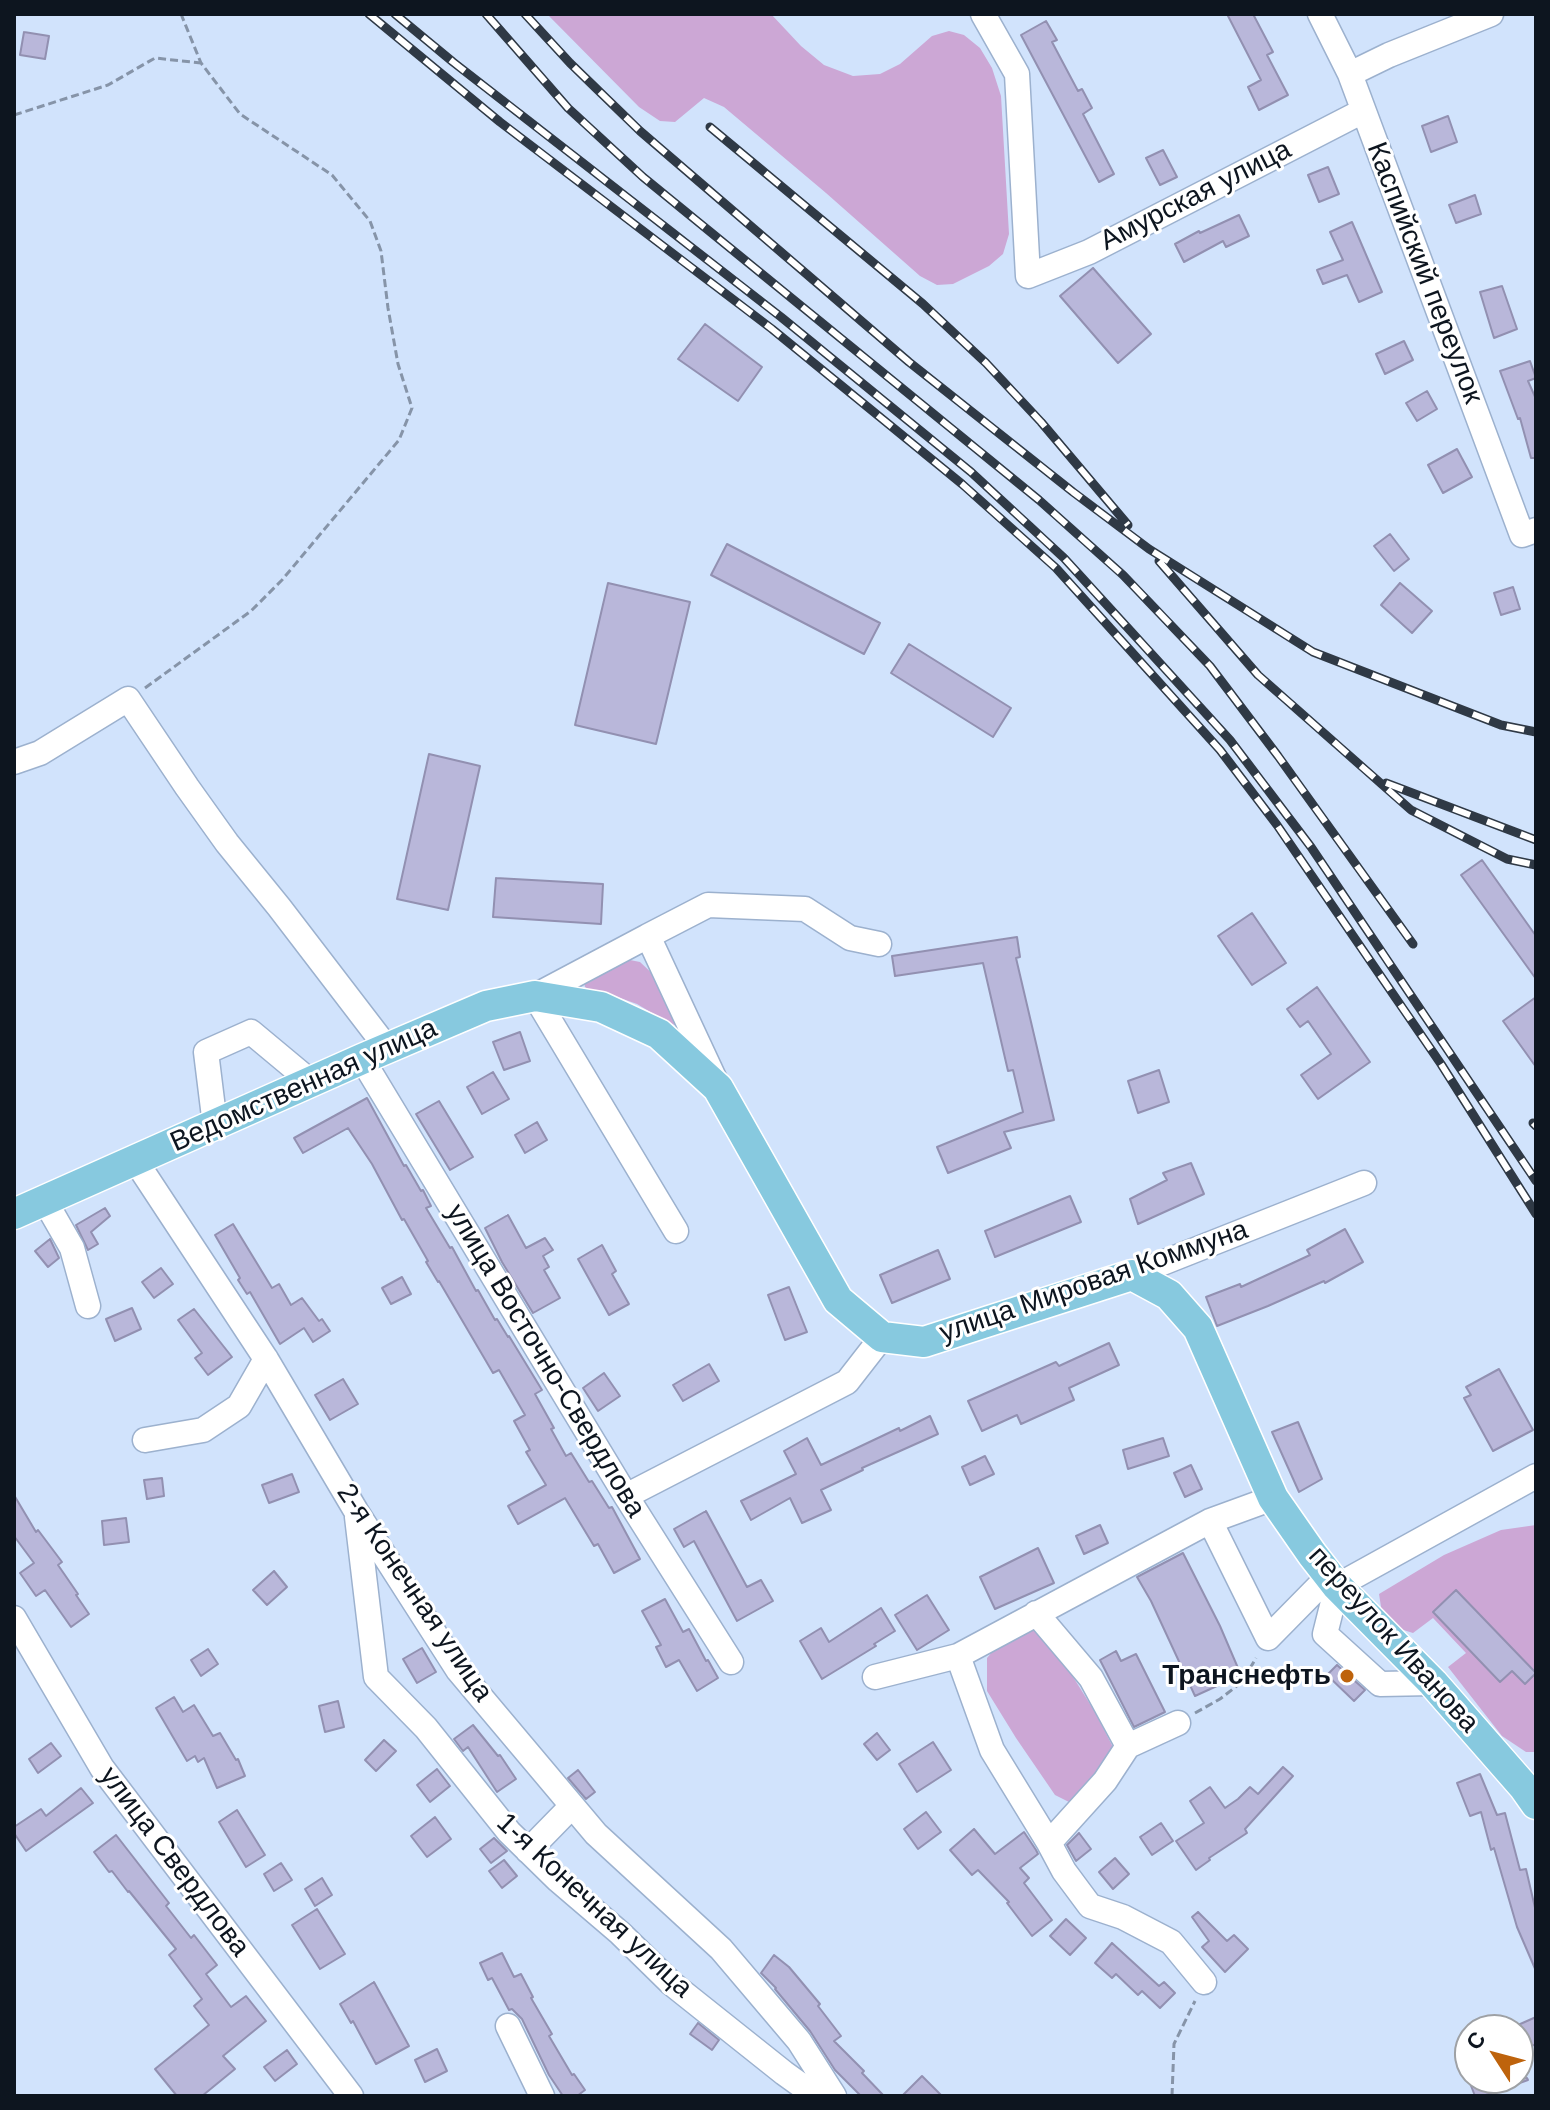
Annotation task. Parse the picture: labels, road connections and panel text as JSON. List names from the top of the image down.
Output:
{
  "streets": {
    "main road": ["Ведомственная улица", "улица Мировая Коммуна", "переулок Иванова"],
    "street": [
      "Амурская улица",
      "Каспийский переулок",
      "улица Восточно-Свердлова",
      "2-я Конечная улица",
      "улица Свердлова",
      "1-я Конечная улица"
    ]
  },
  "crossings": [
    ["Амурская улица", "Каспийский переулок"],
    ["Ведомственная улица", "улица Мировая Коммуна"],
    ["Ведомственная улица", "улица Восточно-Свердлова"],
    ["Ведомственная улица", "2-я Конечная улица"],
    ["улица Мировая Коммуна", "переулок Иванова"],
    ["2-я Конечная улица", "1-я Конечная улица"]
  ],
  "places": ["Транснефть"],
  "north": "top left"
}
